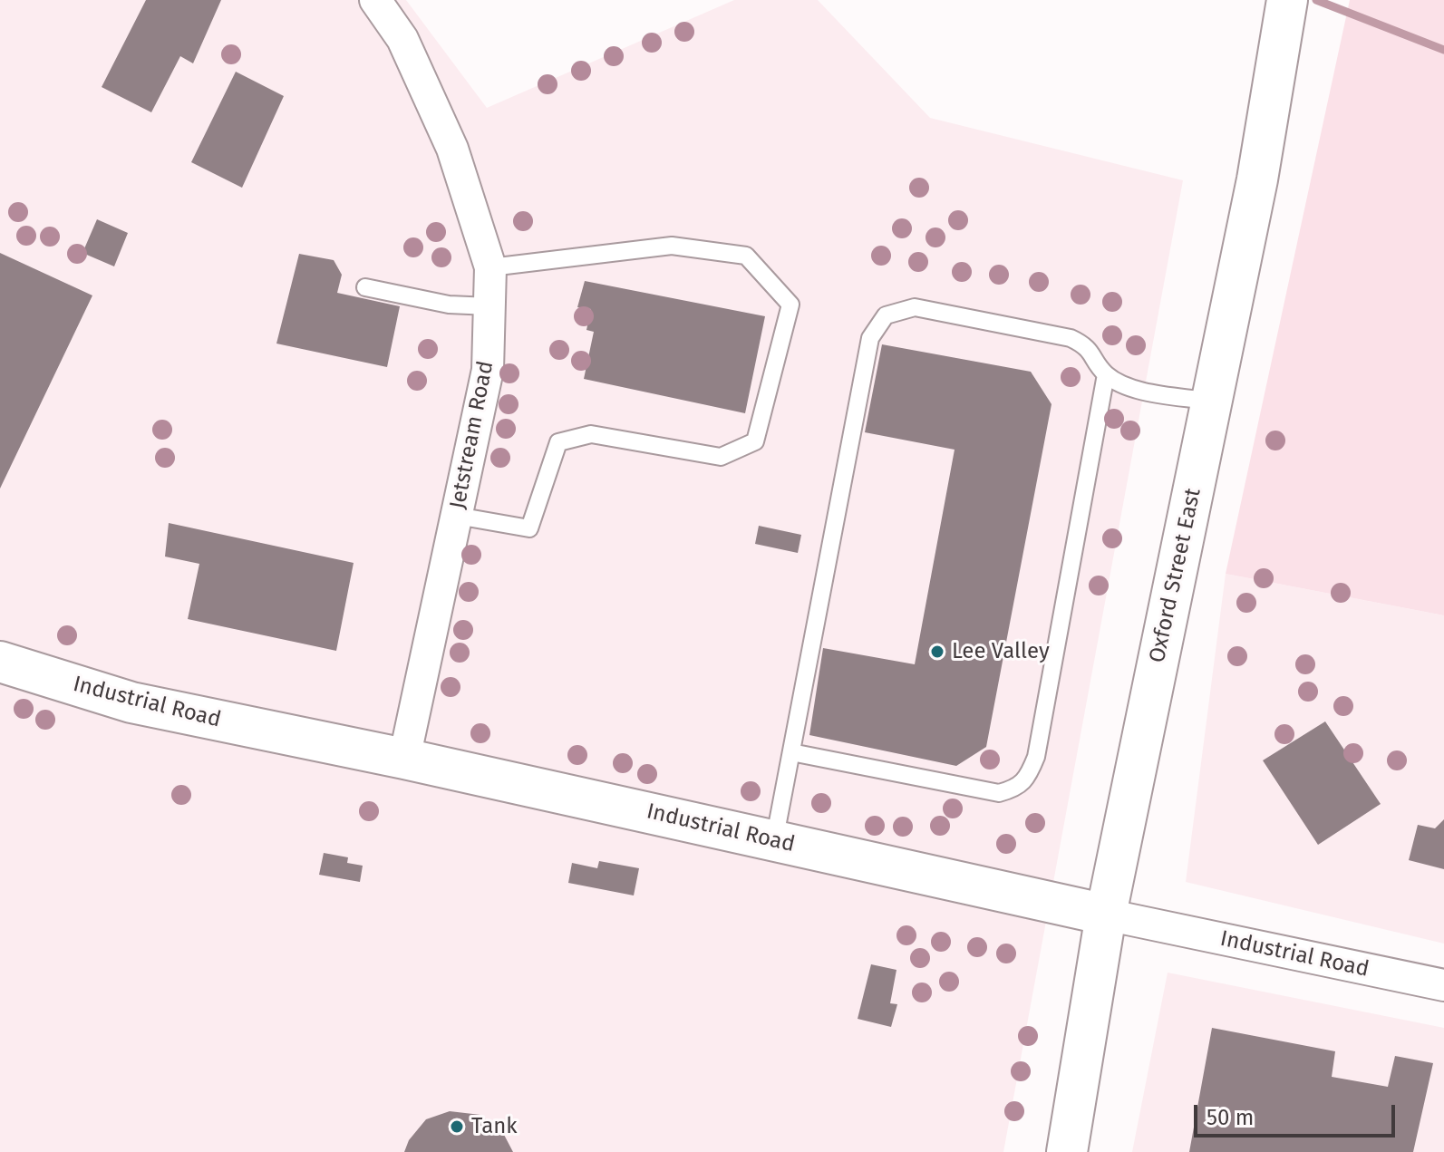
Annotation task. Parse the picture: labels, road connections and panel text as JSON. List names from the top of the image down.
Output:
{
  "streets": {
    "main road": ["Oxford Street East", "Industrial Road"],
    "street": ["Jetstream Road"]
  },
  "crossings": [
    ["Jetstream Road", "Industrial Road"],
    ["Oxford Street East", "Industrial Road"]
  ],
  "places": ["Lee Valley", "Tank"],
  "scale_bar": "50 m"
}
